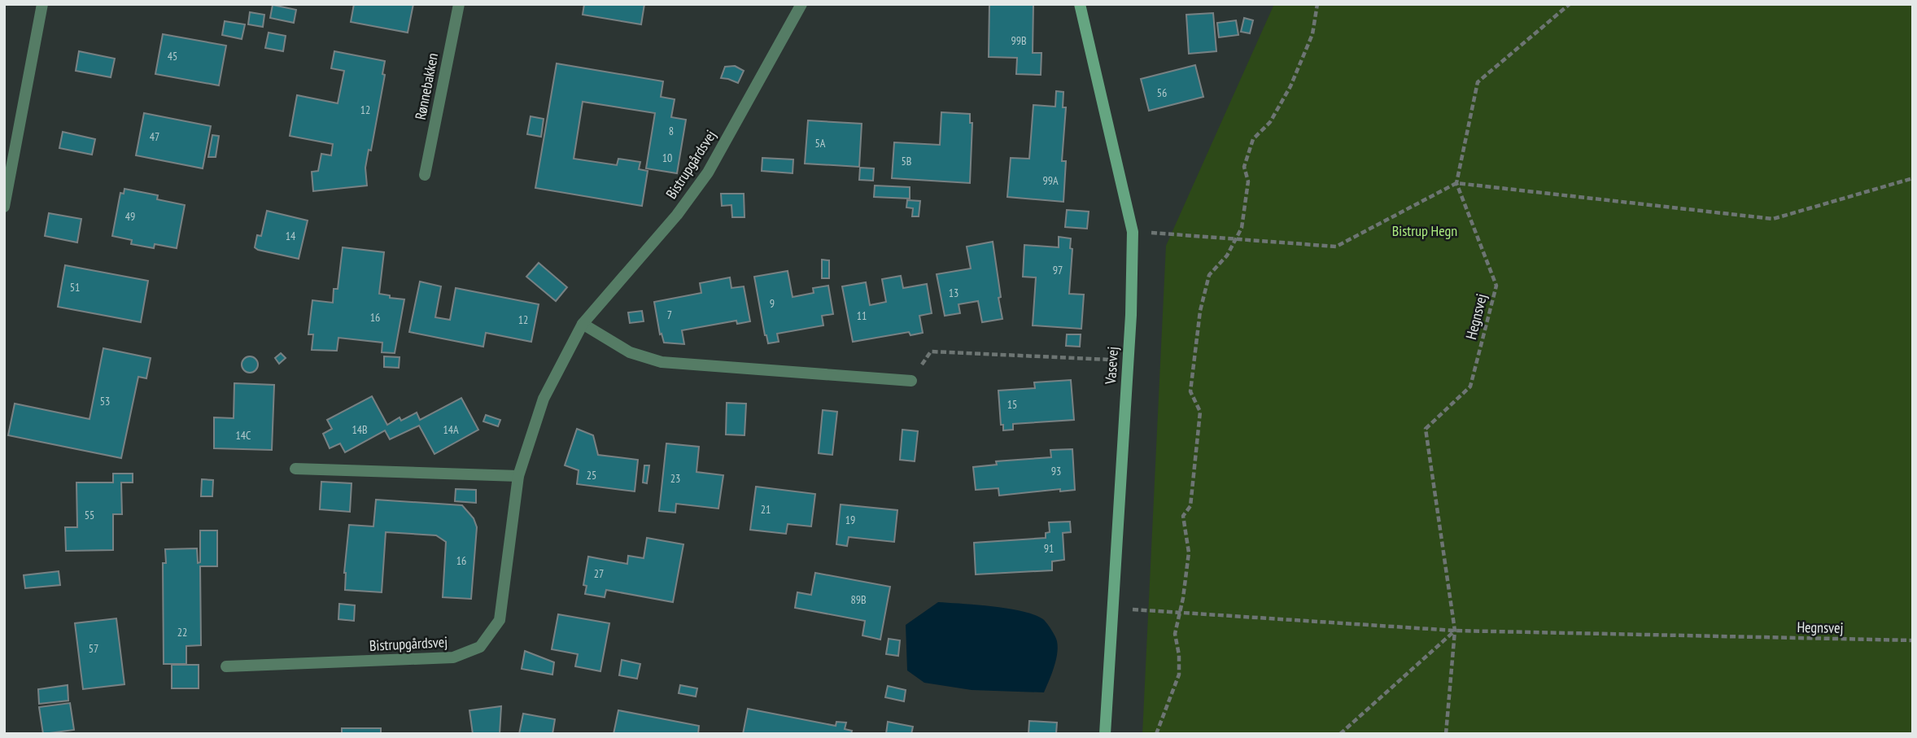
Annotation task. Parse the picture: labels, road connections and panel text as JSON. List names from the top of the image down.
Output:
{
  "streets": {
    "street": ["Rønnebakken", "Bistrupgårdsvej", "Vasevej"],
    "path": ["Hegnsvej"]
  },
  "crossings": [
    ["Hegnsvej", "Vasevej"]
  ],
  "parks": ["Bistrup Hegn"],
  "house_numbers": [
    "99B",
    "45",
    "56",
    "12",
    "8",
    "47",
    "5A",
    "10",
    "5B",
    "99A",
    "49",
    "14",
    "97",
    "51",
    "13",
    "9",
    "7",
    "11",
    "16",
    "12",
    "53",
    "15",
    "14B",
    "14A",
    "14C",
    "93",
    "25",
    "23",
    "21",
    "55",
    "19",
    "91",
    "16",
    "27",
    "89B",
    "22",
    "57"
  ]
}
